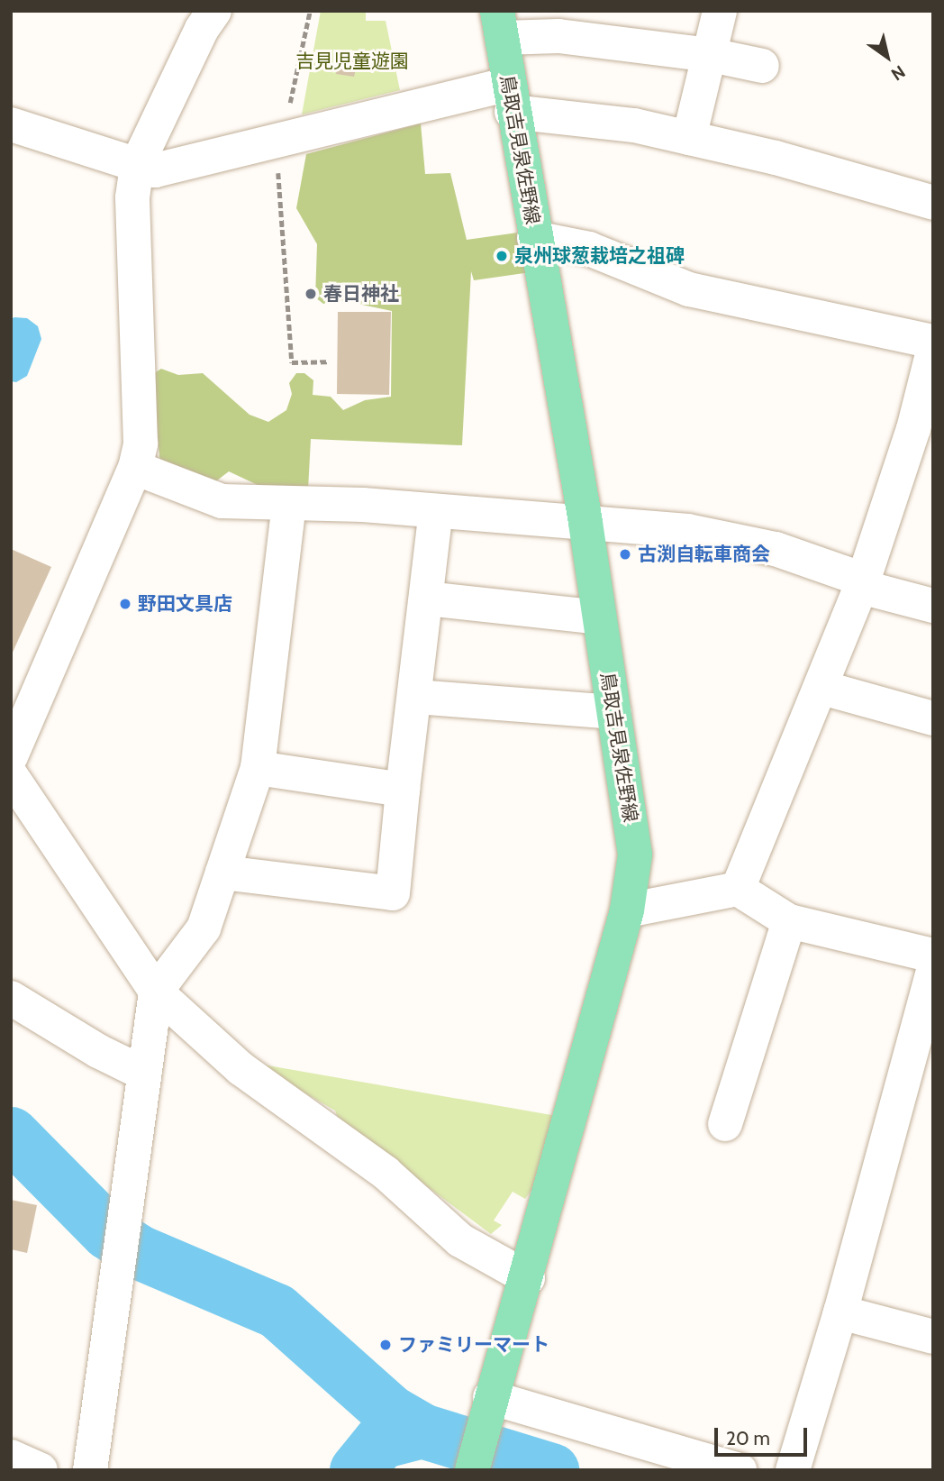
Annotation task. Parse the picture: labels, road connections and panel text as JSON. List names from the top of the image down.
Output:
{
  "streets": {
    "main road": ["鳥取吉見泉佐野線"]
  },
  "parks": ["吉見児童遊園"],
  "places": [
    "泉州球葱栽培之祖碑",
    "春日神社",
    "古渕自転車商会",
    "野田文具店",
    "ファミリーマート"
  ],
  "scale_bar": "20 m",
  "north": "bottom right"
}
